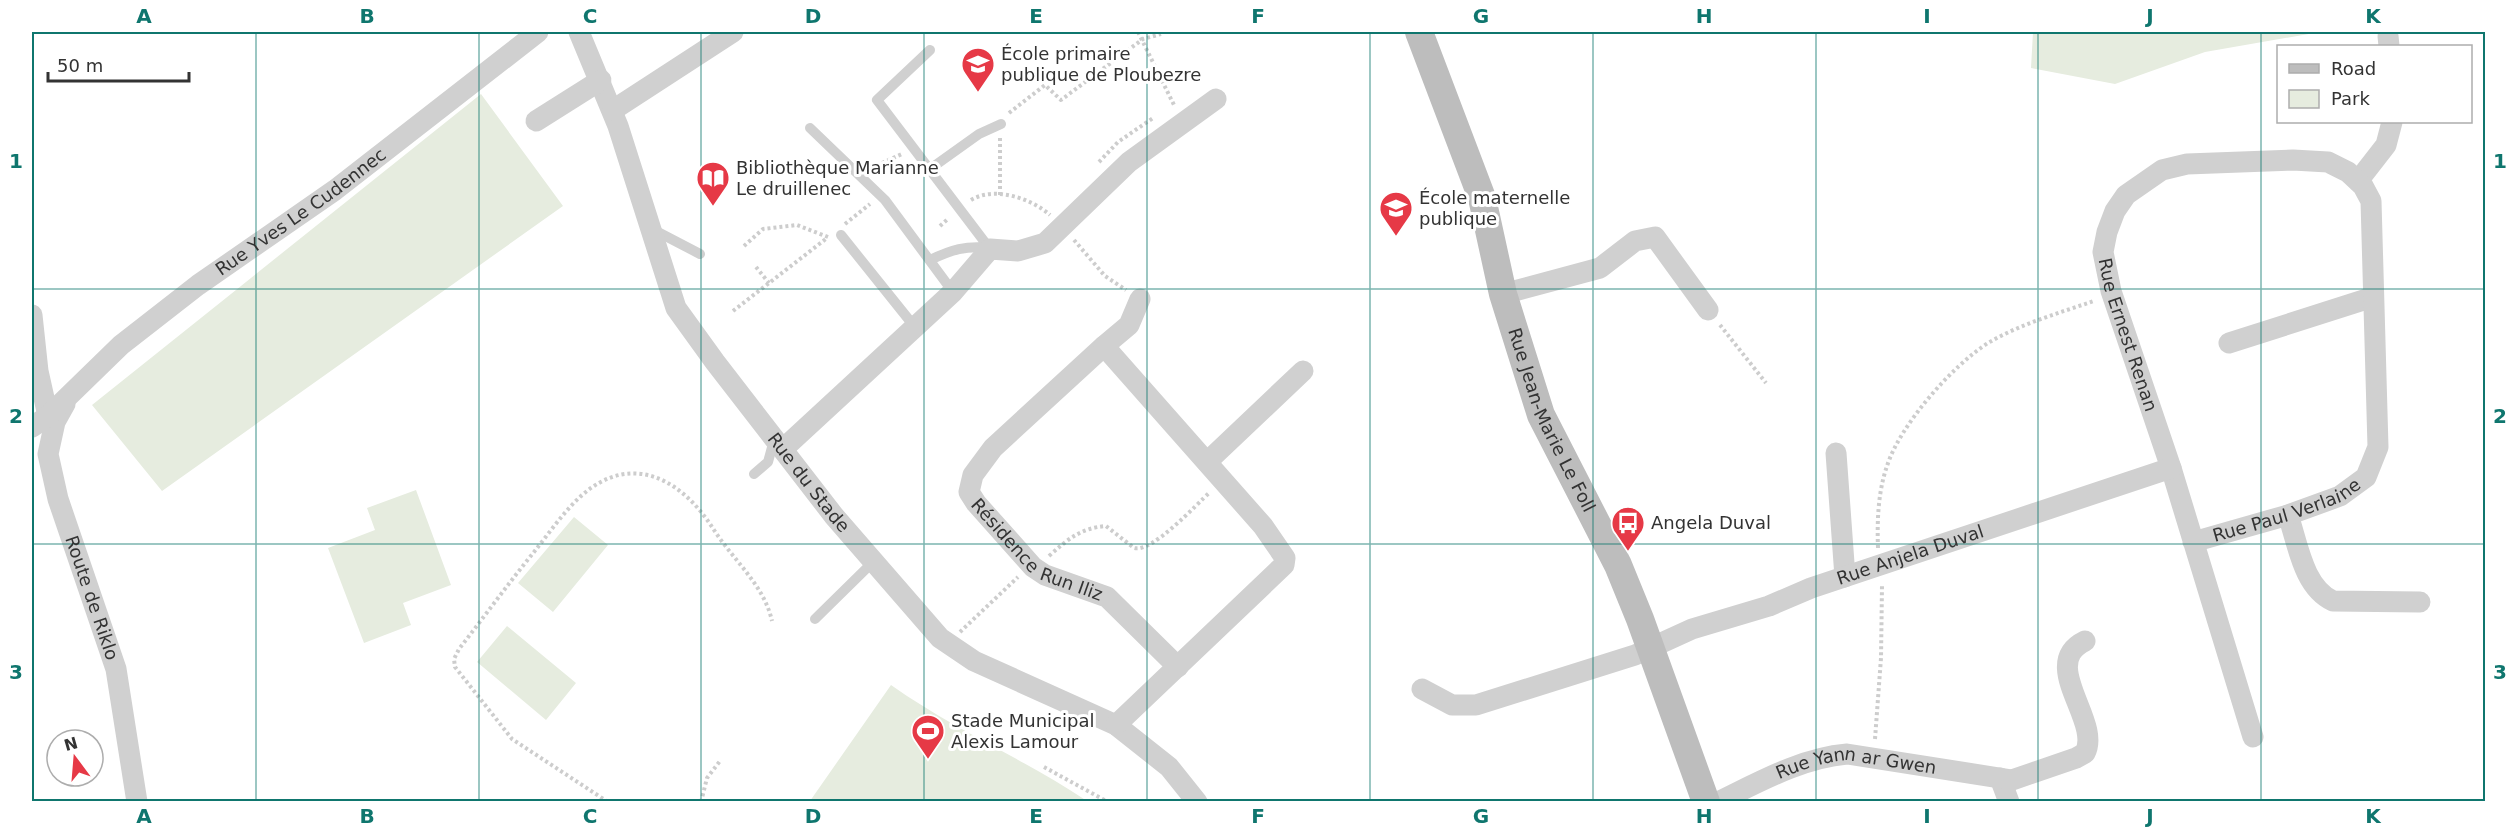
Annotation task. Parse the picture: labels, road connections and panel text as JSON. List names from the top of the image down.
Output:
{
  "streets": {
    "main road": ["Rue Jean-Marie Le Foll"],
    "street": [
      "Rue Yves Le Cudennec",
      "Rue Ernest Renan",
      "Rue du Stade",
      "Rue Paul Verlaine",
      "Résidence Run Iliz",
      "Rue Anjela Duval",
      "Route de Riklo",
      "Rue Yann ar Gwen"
    ]
  },
  "crossings": [
    ["Rue Yves Le Cudennec", "Route de Riklo"],
    ["Rue Ernest Renan", "Rue Paul Verlaine"],
    ["Rue Ernest Renan", "Rue Anjela Duval"],
    ["Rue Jean-Marie Le Foll", "Rue Anjela Duval"]
  ],
  "places": {
    "school or university": ["École primaire publique de Ploubezre", "École maternelle publique"],
    "library": ["Bibliothèque Marianne Le druillenec"],
    "bus stop": ["Angela Duval"],
    "sports": ["Stade Municipal Alexis Lamour"]
  },
  "legend": ["Road", "Park"],
  "scale_bar": "50 m",
  "north": "top",
  "grid": {
    "columns": [
      "A",
      "B",
      "C",
      "D",
      "E",
      "F",
      "G",
      "H",
      "I",
      "J",
      "K"
    ],
    "rows": ["1", "2", "3"]
  }
}
